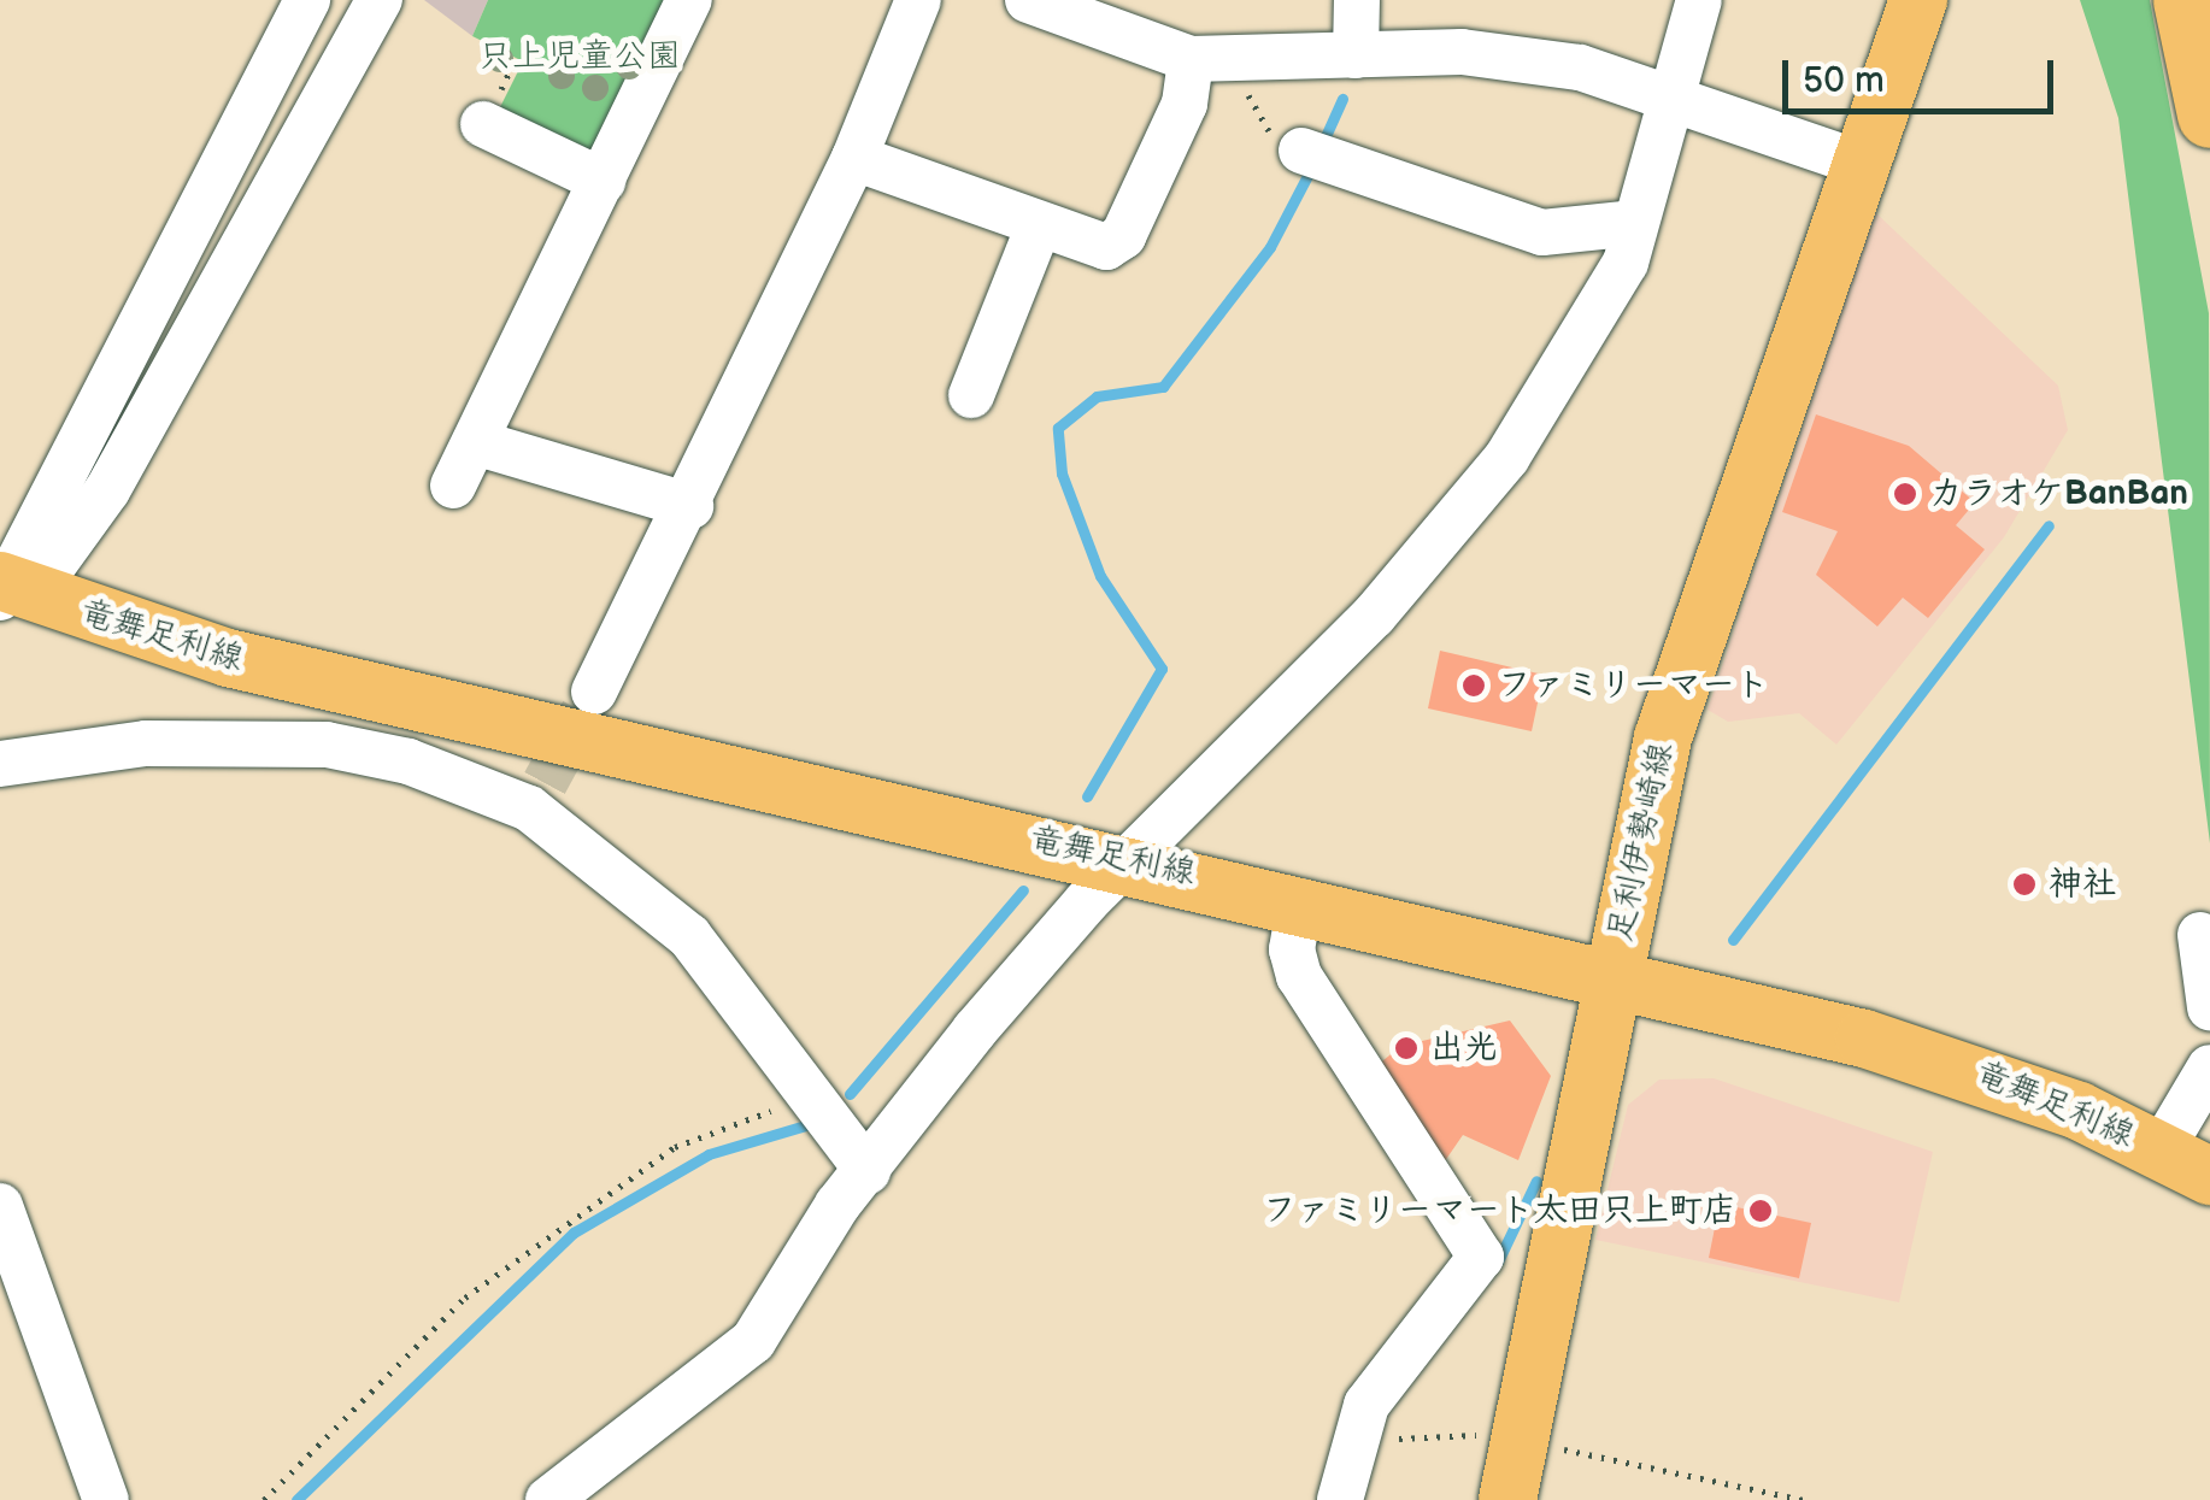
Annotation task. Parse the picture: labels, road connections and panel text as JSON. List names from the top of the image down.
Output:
{
  "streets": {
    "main road": ["竜舞足利線", "足利伊勢崎線"]
  },
  "crossings": [
    ["竜舞足利線", "足利伊勢崎線"]
  ],
  "parks": ["只上児童公園"],
  "places": [
    "カラオケBanBan",
    "ファミリーマート",
    "神社",
    "出光",
    "ファミリーマート太田只上町店"
  ],
  "scale_bar": "50 m"
}
